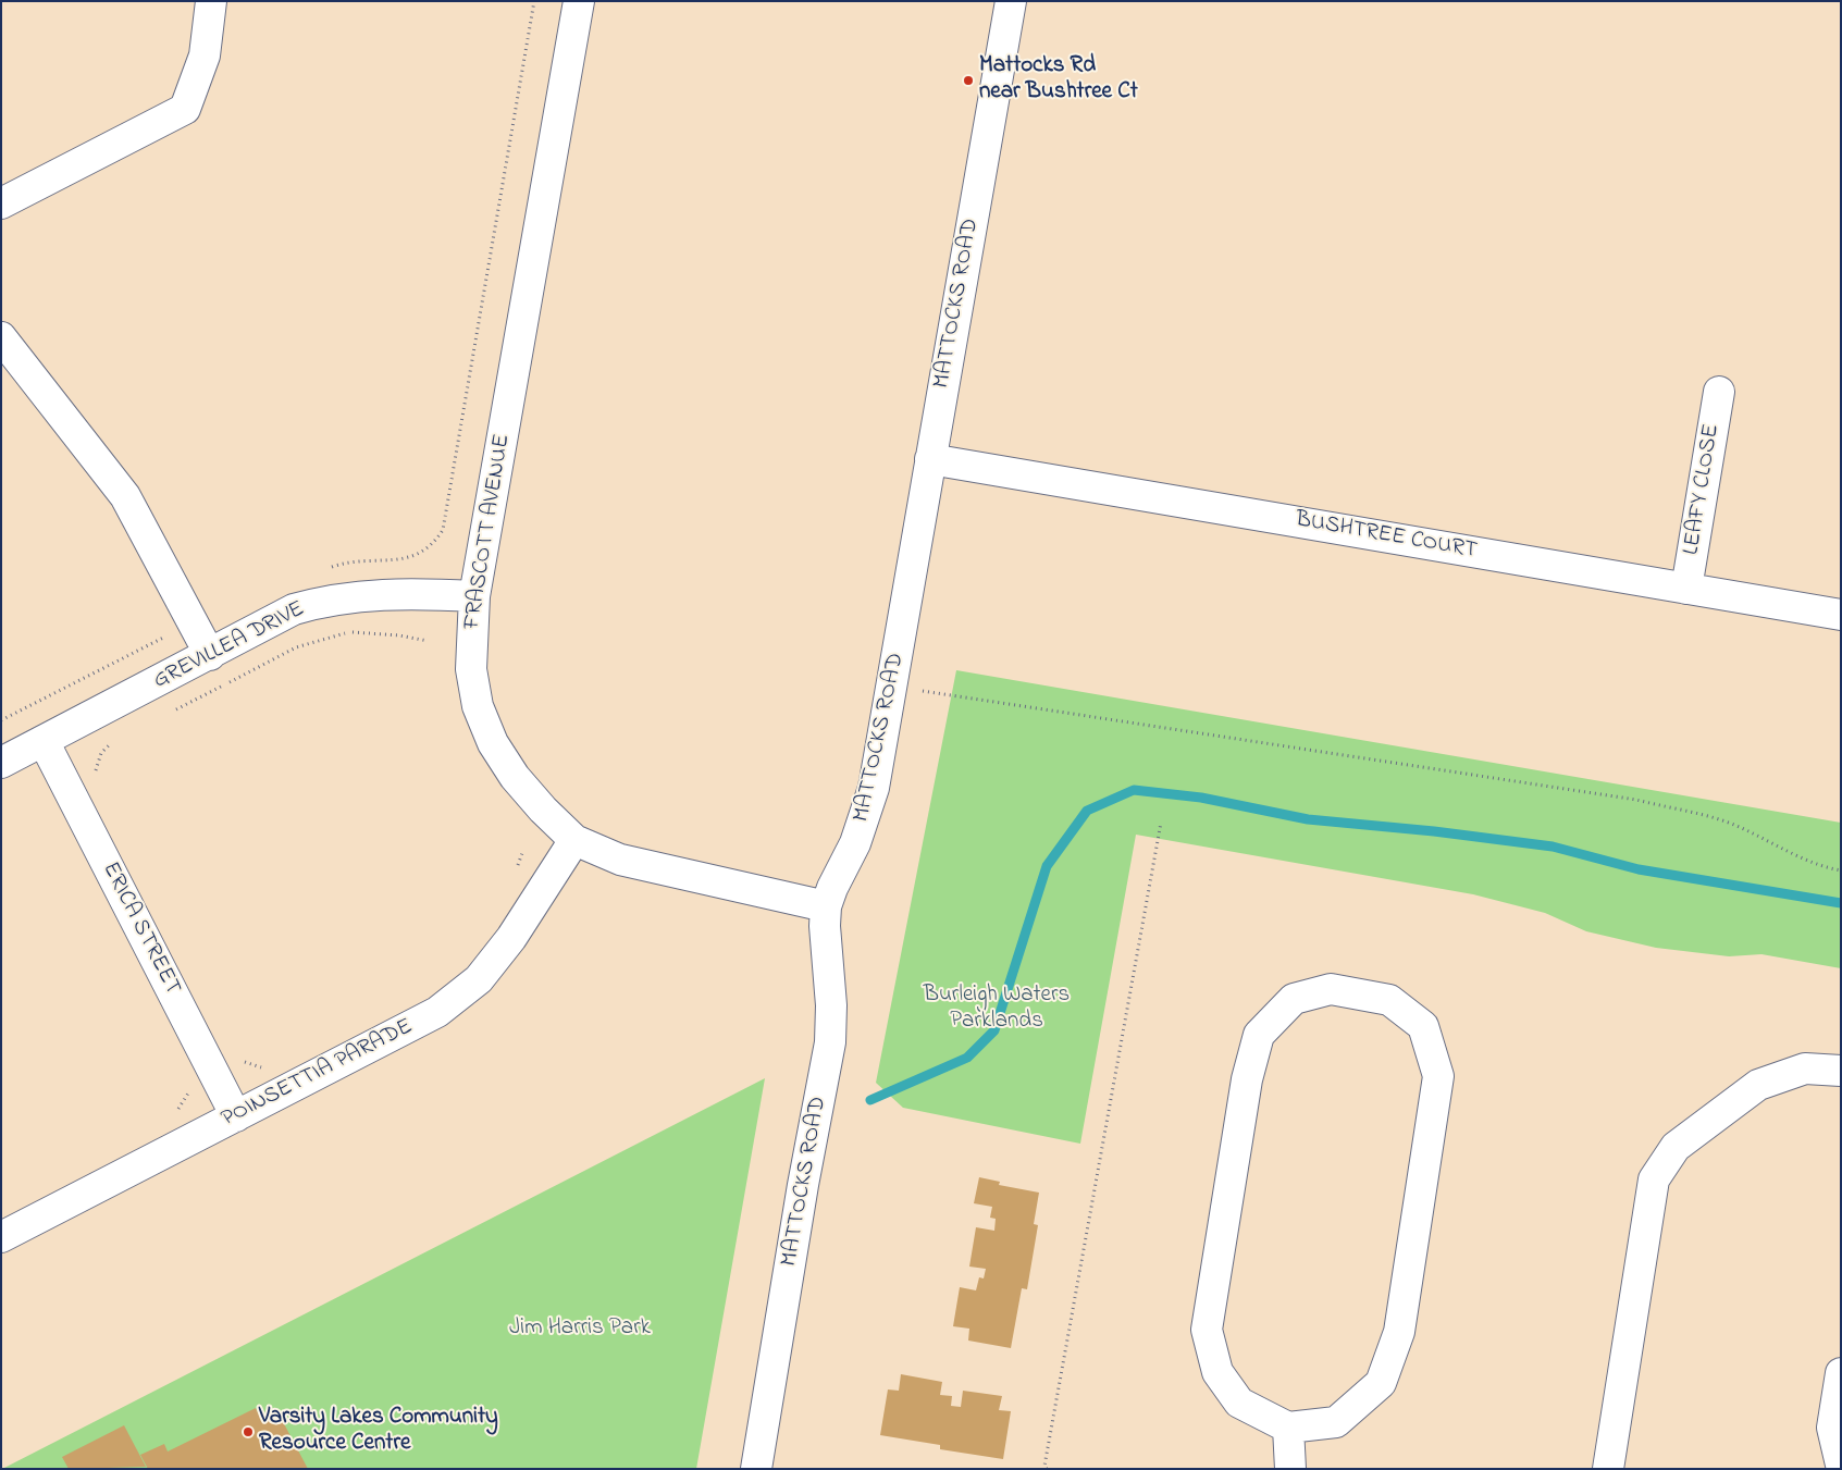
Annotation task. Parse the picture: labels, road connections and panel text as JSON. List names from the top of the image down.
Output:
{
  "streets": {
    "street": [
      "MATTOCKS ROAD",
      "LEAFY CLOSE",
      "FRASCOTT AVENUE",
      "BUSHTREE COURT",
      "GREVILLEA DRIVE",
      "ERICA STREET",
      "POINSETTIA PARADE"
    ]
  },
  "crossings": [
    ["MATTOCKS ROAD", "FRASCOTT AVENUE"],
    ["MATTOCKS ROAD", "BUSHTREE COURT"],
    ["LEAFY CLOSE", "BUSHTREE COURT"],
    ["FRASCOTT AVENUE", "GREVILLEA DRIVE"],
    ["FRASCOTT AVENUE", "POINSETTIA PARADE"],
    ["GREVILLEA DRIVE", "ERICA STREET"],
    ["ERICA STREET", "POINSETTIA PARADE"]
  ],
  "parks": ["Burleigh Waters Parklands", "Jim Harris Park"],
  "places": ["Mattocks Rd near Bushtree Ct", "Varsity Lakes Community Resource Centre"]
}
